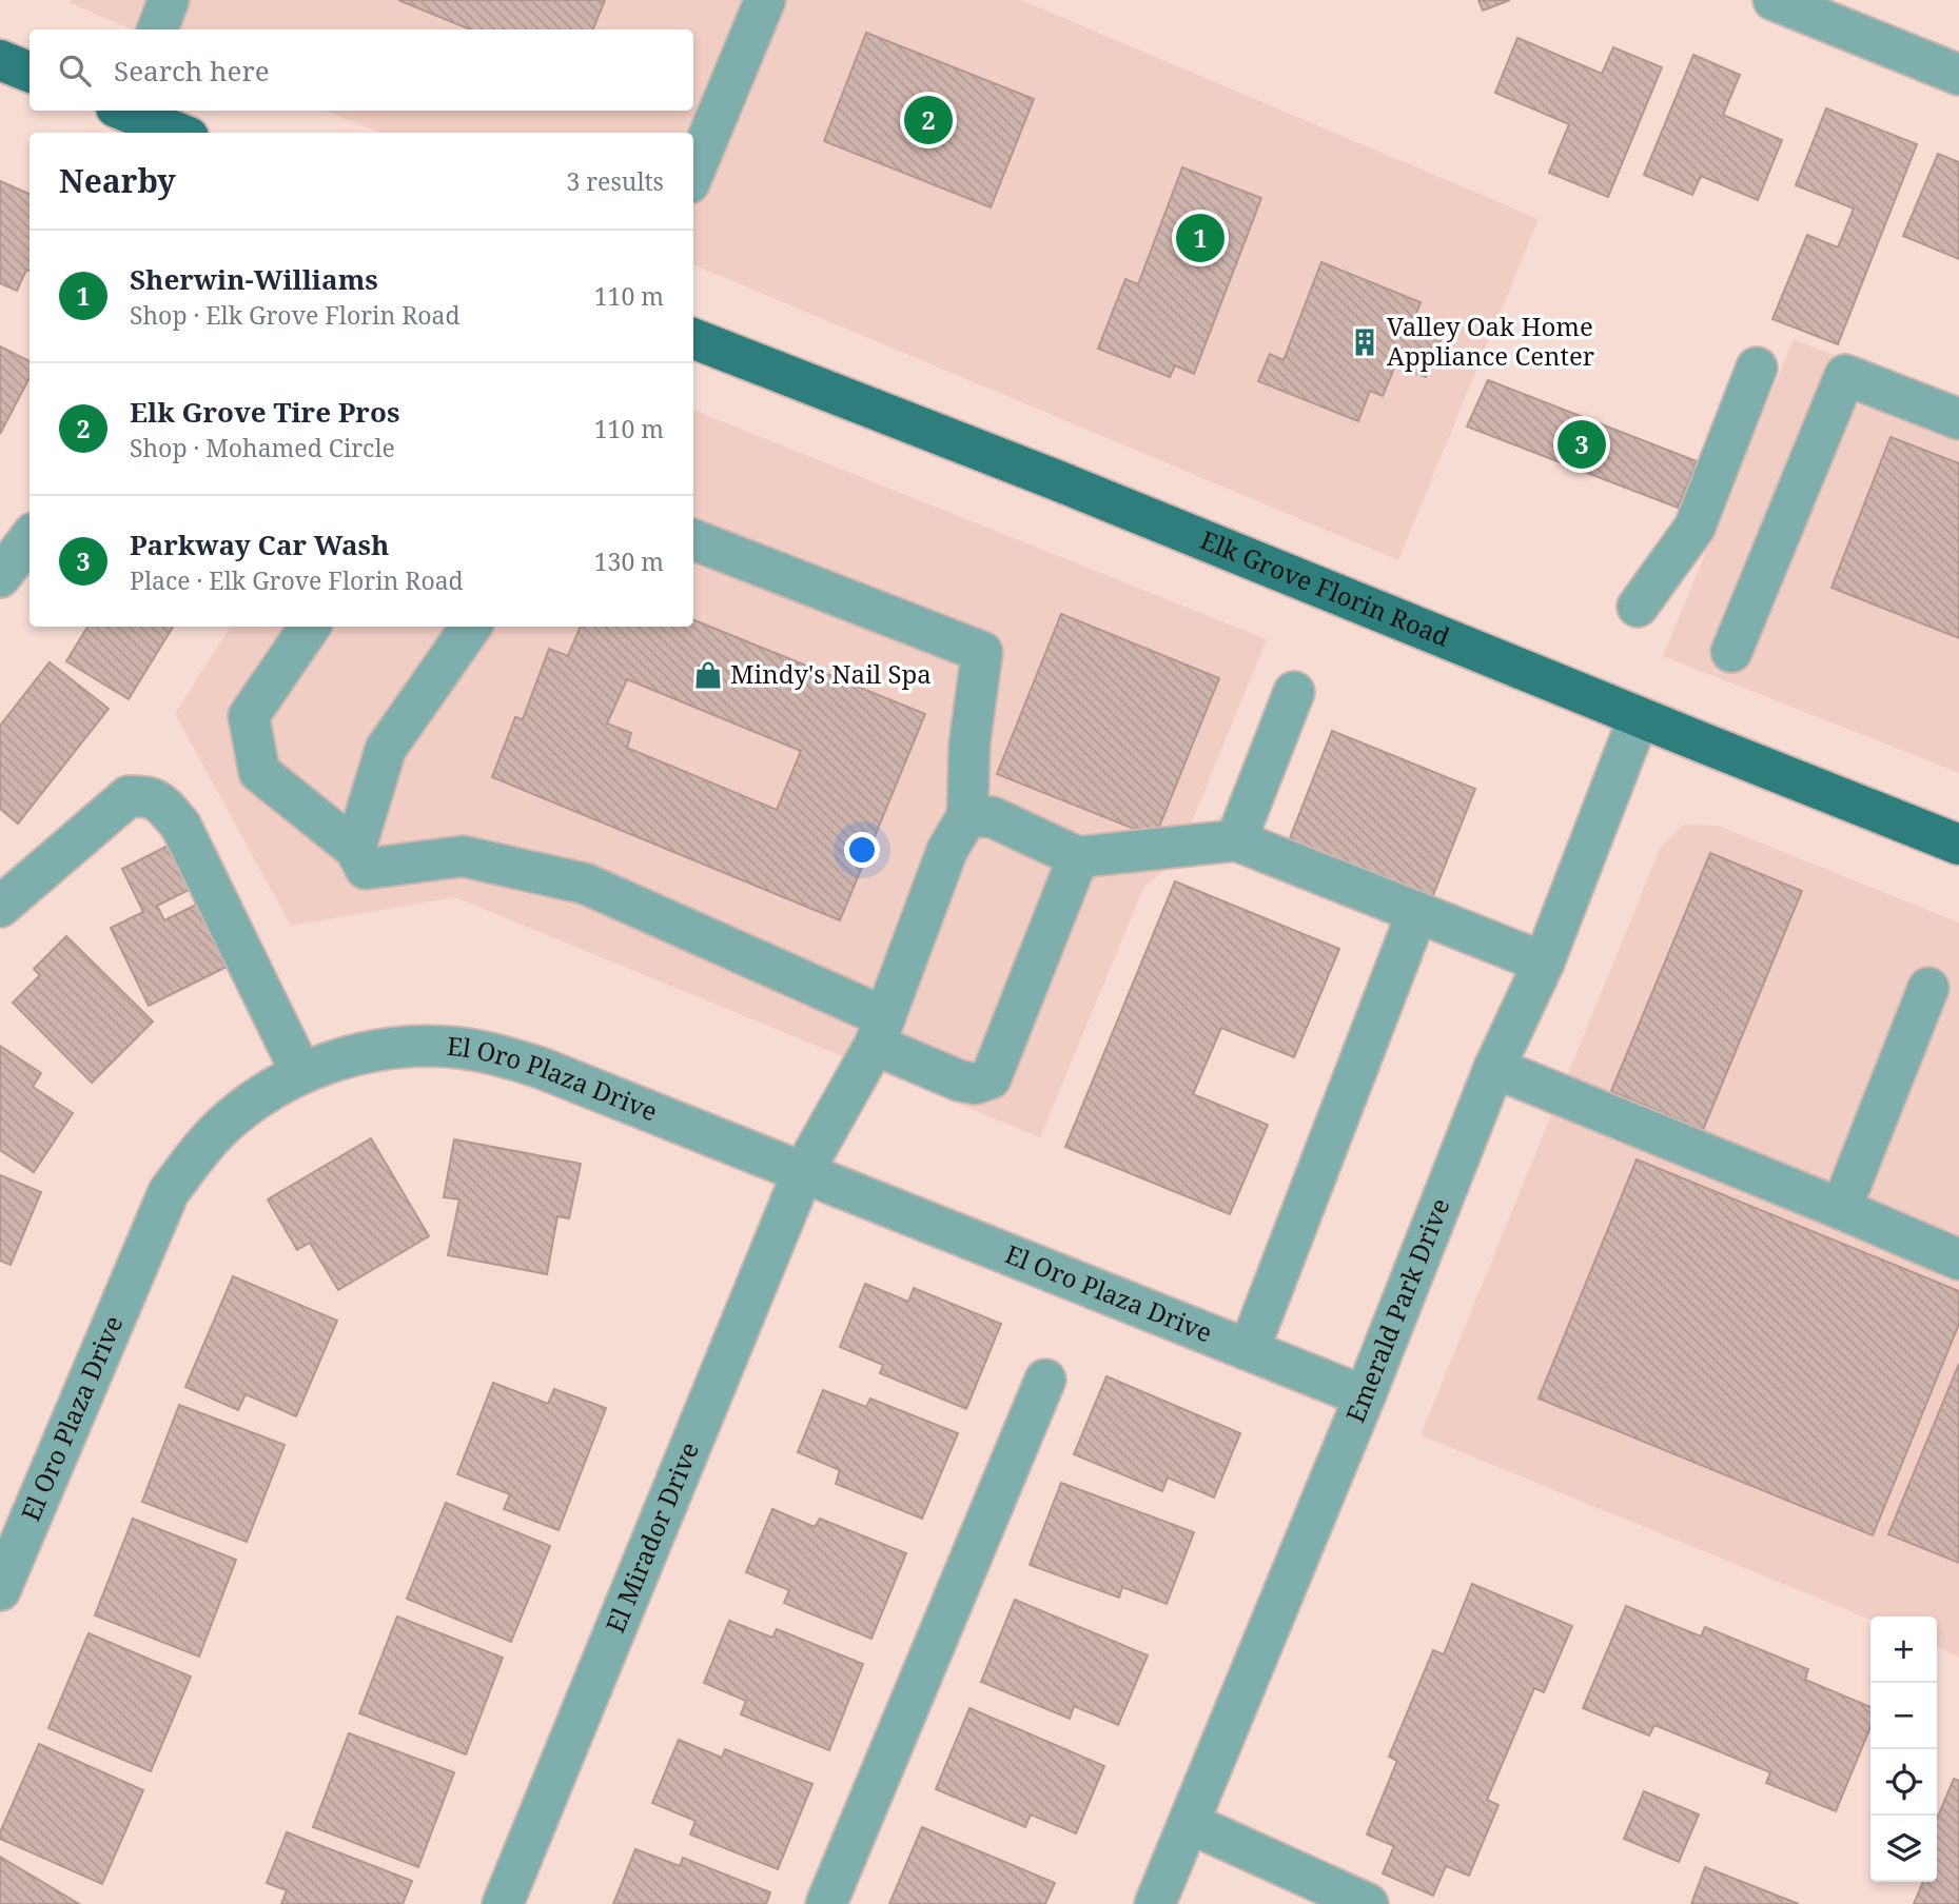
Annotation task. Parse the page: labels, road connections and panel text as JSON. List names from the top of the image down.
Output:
{
  "streets": {
    "main road": ["Elk Grove Florin Road"],
    "street": ["El Oro Plaza Drive", "Emerald Park Drive", "El Mirador Drive"]
  },
  "crossings": [
    ["Elk Grove Florin Road", "Emerald Park Drive"],
    ["El Oro Plaza Drive", "Emerald Park Drive"],
    ["El Oro Plaza Drive", "El Mirador Drive"]
  ],
  "places": {
    "building": ["Valley Oak Home Appliance Center"],
    "shop": ["Mindy's Nail Spa"]
  },
  "page": {
    "search": "Search here",
    "pins": ["2", "1", "3"],
    "heading": ["Nearby", "3 results"],
    "list": [
      {
        "mark": "1",
        "name": "Sherwin-Williams",
        "note": "Shop · Elk Grove Florin Road",
        "value": "110 m"
      },
      {
        "mark": "2",
        "name": "Elk Grove Tire Pros",
        "note": "Shop · Mohamed Circle",
        "value": "110 m"
      },
      {
        "mark": "3",
        "name": "Parkway Car Wash",
        "note": "Place · Elk Grove Florin Road",
        "value": "130 m"
      }
    ],
    "map_buttons": ["+", "−"]
  }
}
